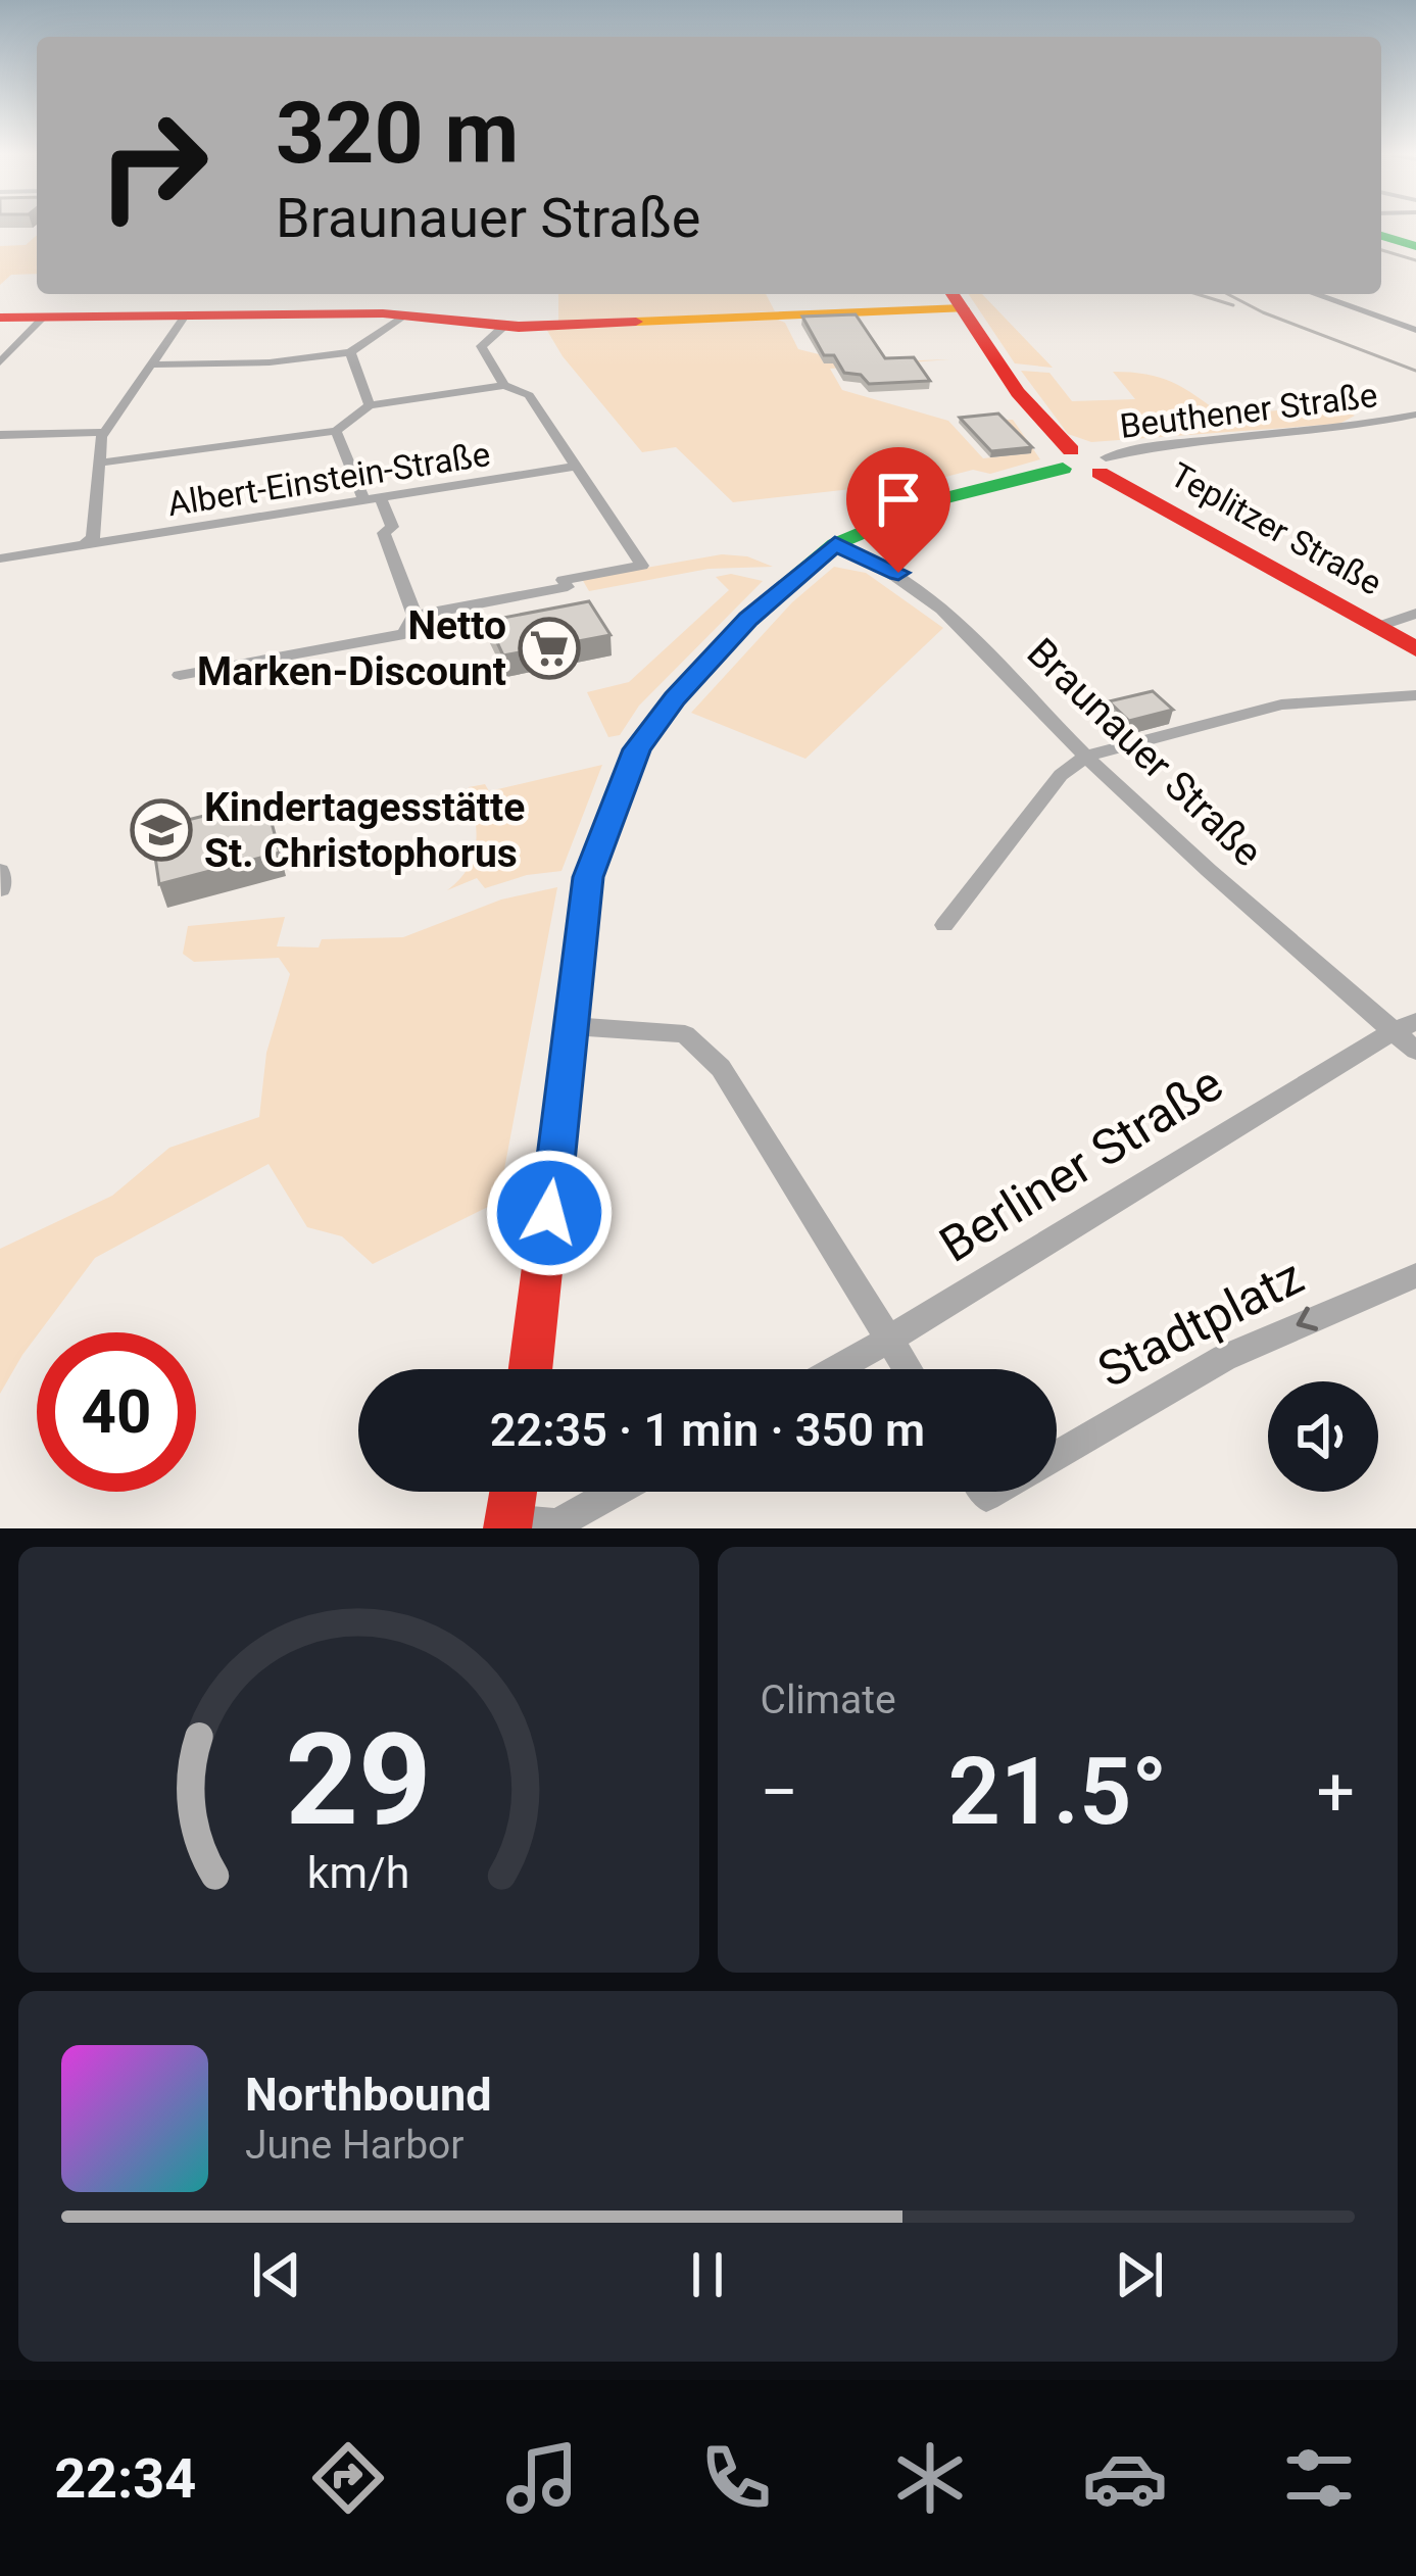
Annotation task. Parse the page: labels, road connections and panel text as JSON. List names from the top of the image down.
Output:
{
  "streets": {
    "street": [
      "Beuthener Straße",
      "Albert-Einstein-Straße",
      "Teplitzer Straße",
      "Braunauer Straße",
      "Berliner Straße",
      "Stadtplatz"
    ]
  },
  "crossings": [
    ["Beuthener Straße", "Teplitzer Straße"],
    ["Braunauer Straße", "Berliner Straße"]
  ],
  "one_way": ["Stadtplatz"],
  "places": {
    "supermarket": ["Netto Marken-Discount"],
    "school or university": ["Kindertagesstätte St. Christophorus"]
  },
  "page": {
    "turn": ["320 m", "Braunauer Straße"],
    "limit": "40",
    "trip": "22:35 · 1 min · 350 m",
    "tile": "Climate",
    "heat": ["−", "21.5°", "+"],
    "song": ["Northbound", "June Harbor"],
    "tabs": "22:34",
    "gauge": ["29", "km/h"]
  }
}
